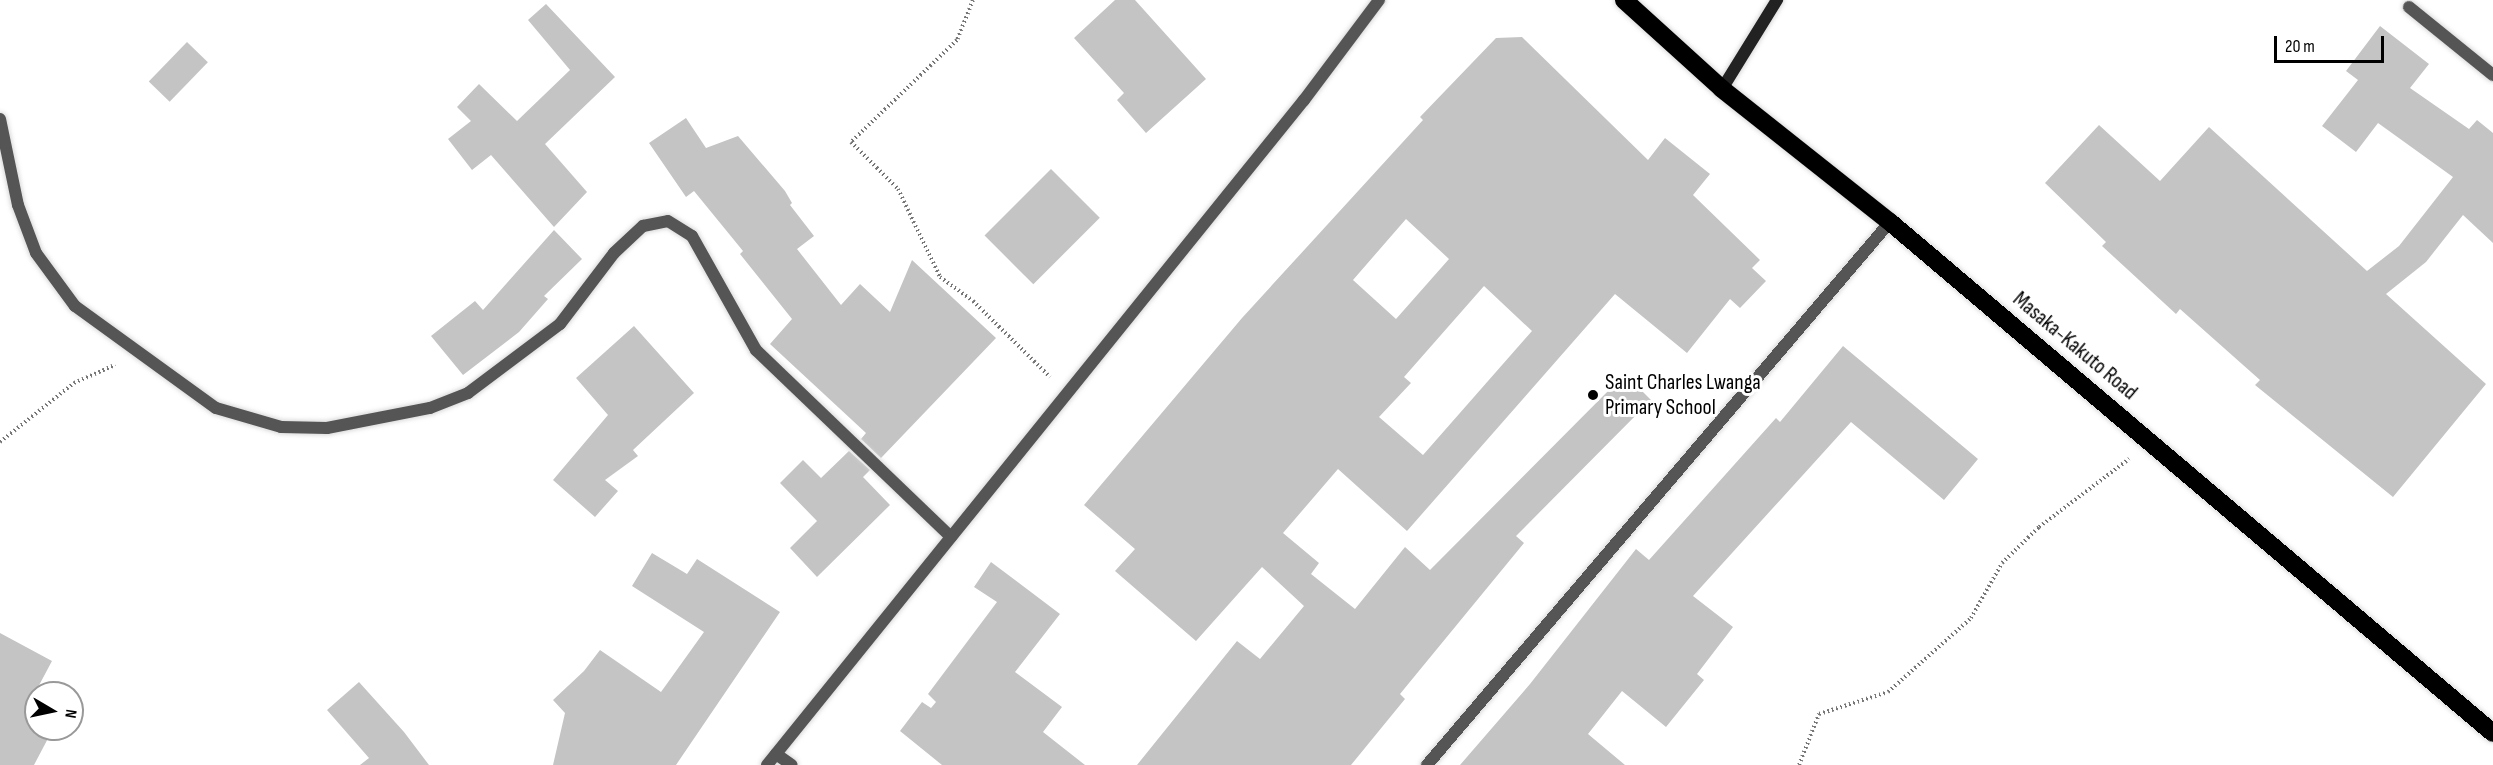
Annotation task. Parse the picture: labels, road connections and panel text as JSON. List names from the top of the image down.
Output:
{
  "streets": {
    "highway": ["Masaka-Kakuto Road"]
  },
  "places": ["Saint Charles Lwanga Primary School"],
  "scale_bar": "20 m",
  "north": "right"
}
